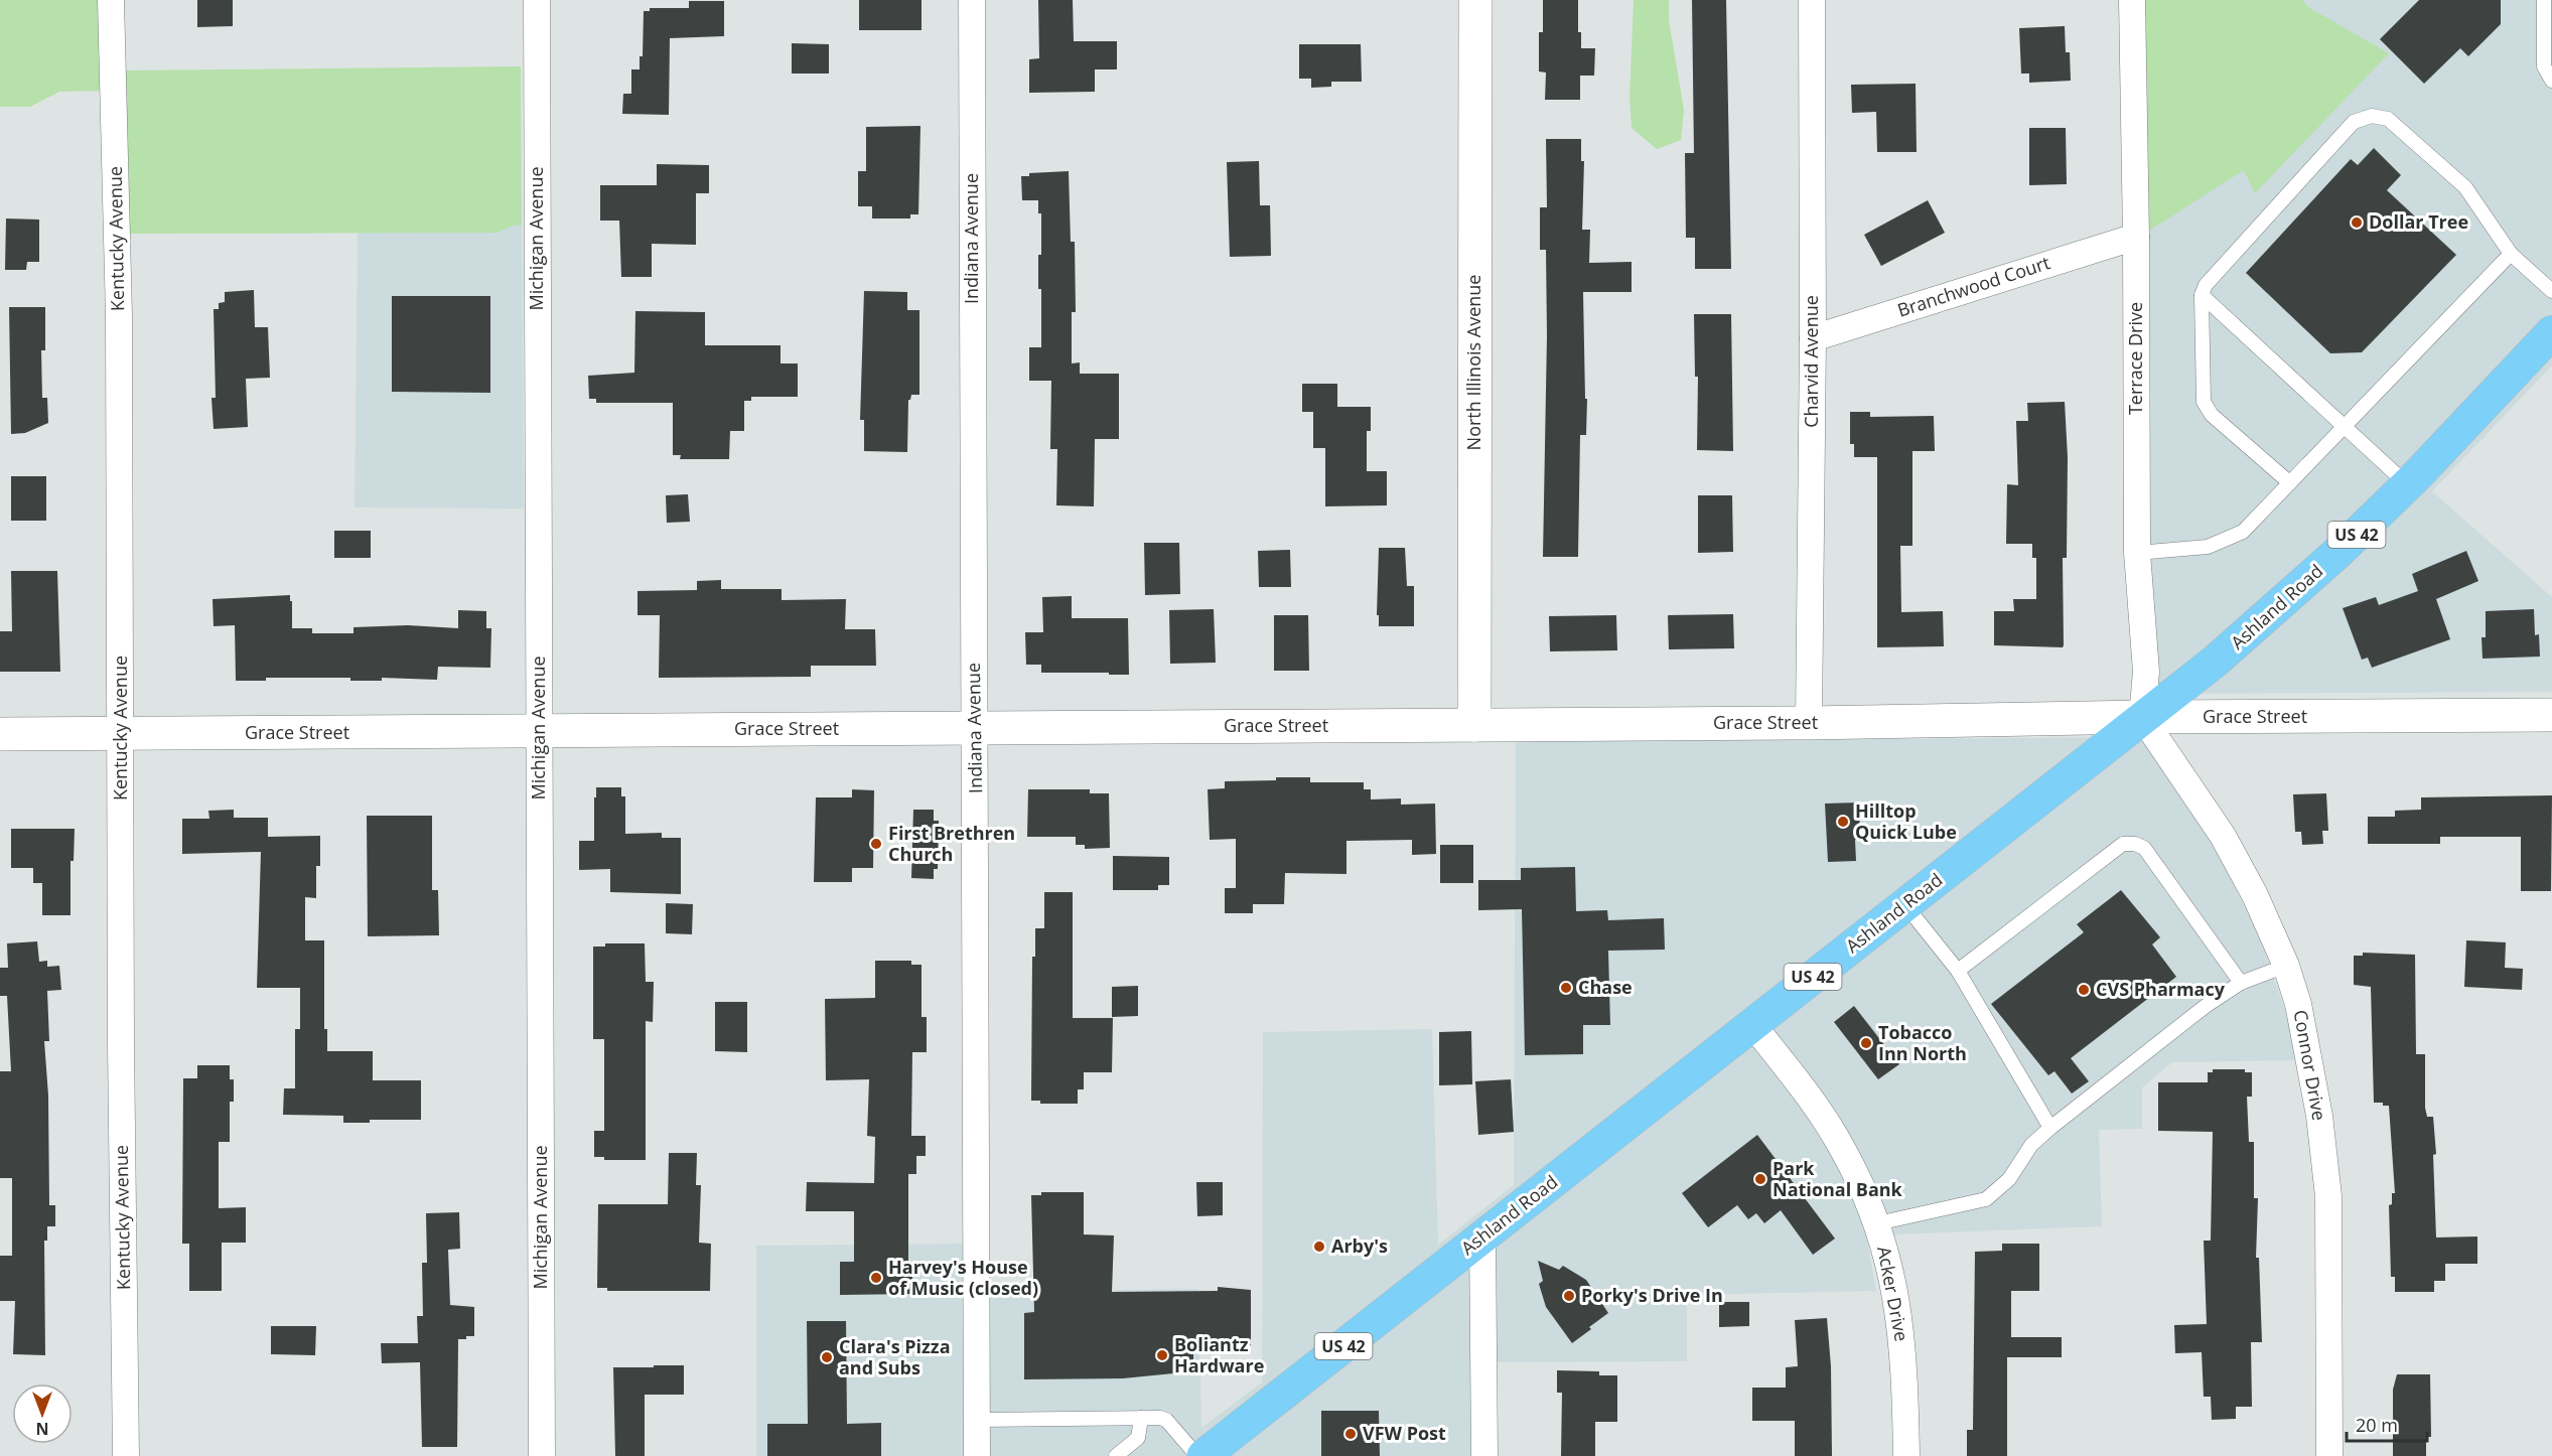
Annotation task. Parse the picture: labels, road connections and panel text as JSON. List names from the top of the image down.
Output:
{
  "streets": {
    "main road": ["US 42", "Ashland Road"],
    "street": [
      "Kentucky Avenue",
      "Michigan Avenue",
      "Indiana Avenue",
      "Branchwood Court",
      "Terrace Drive",
      "Charvid Avenue",
      "North Illinois Avenue",
      "Grace Street",
      "Connor Drive",
      "Acker Drive"
    ]
  },
  "crossings": [
    ["Kentucky Avenue", "Grace Street"],
    ["Michigan Avenue", "Grace Street"],
    ["Indiana Avenue", "Grace Street"],
    ["Branchwood Court", "Terrace Drive"],
    ["Branchwood Court", "Charvid Avenue"],
    ["Terrace Drive", "Ashland Road"],
    ["Terrace Drive", "Grace Street"],
    ["Terrace Drive", "Connor Drive"],
    ["Charvid Avenue", "Grace Street"],
    ["North Illinois Avenue", "Grace Street"],
    ["Ashland Road", "Grace Street"],
    ["Ashland Road", "Connor Drive"],
    ["Ashland Road", "Acker Drive"],
    ["Grace Street", "Connor Drive"]
  ],
  "places": [
    "Dollar Tree",
    "Hilltop Quick Lube",
    "First Brethren Church",
    "Chase",
    "CVS Pharmacy",
    "Tobacco Inn North",
    "Park National Bank",
    "Arby's",
    "Harvey's House of Music (closed)",
    "Porky's Drive In",
    "Boliantz Hardware",
    "Clara's Pizza and Subs",
    "VFW Post"
  ],
  "scale_bar": "20 m",
  "north": "bottom"
}
